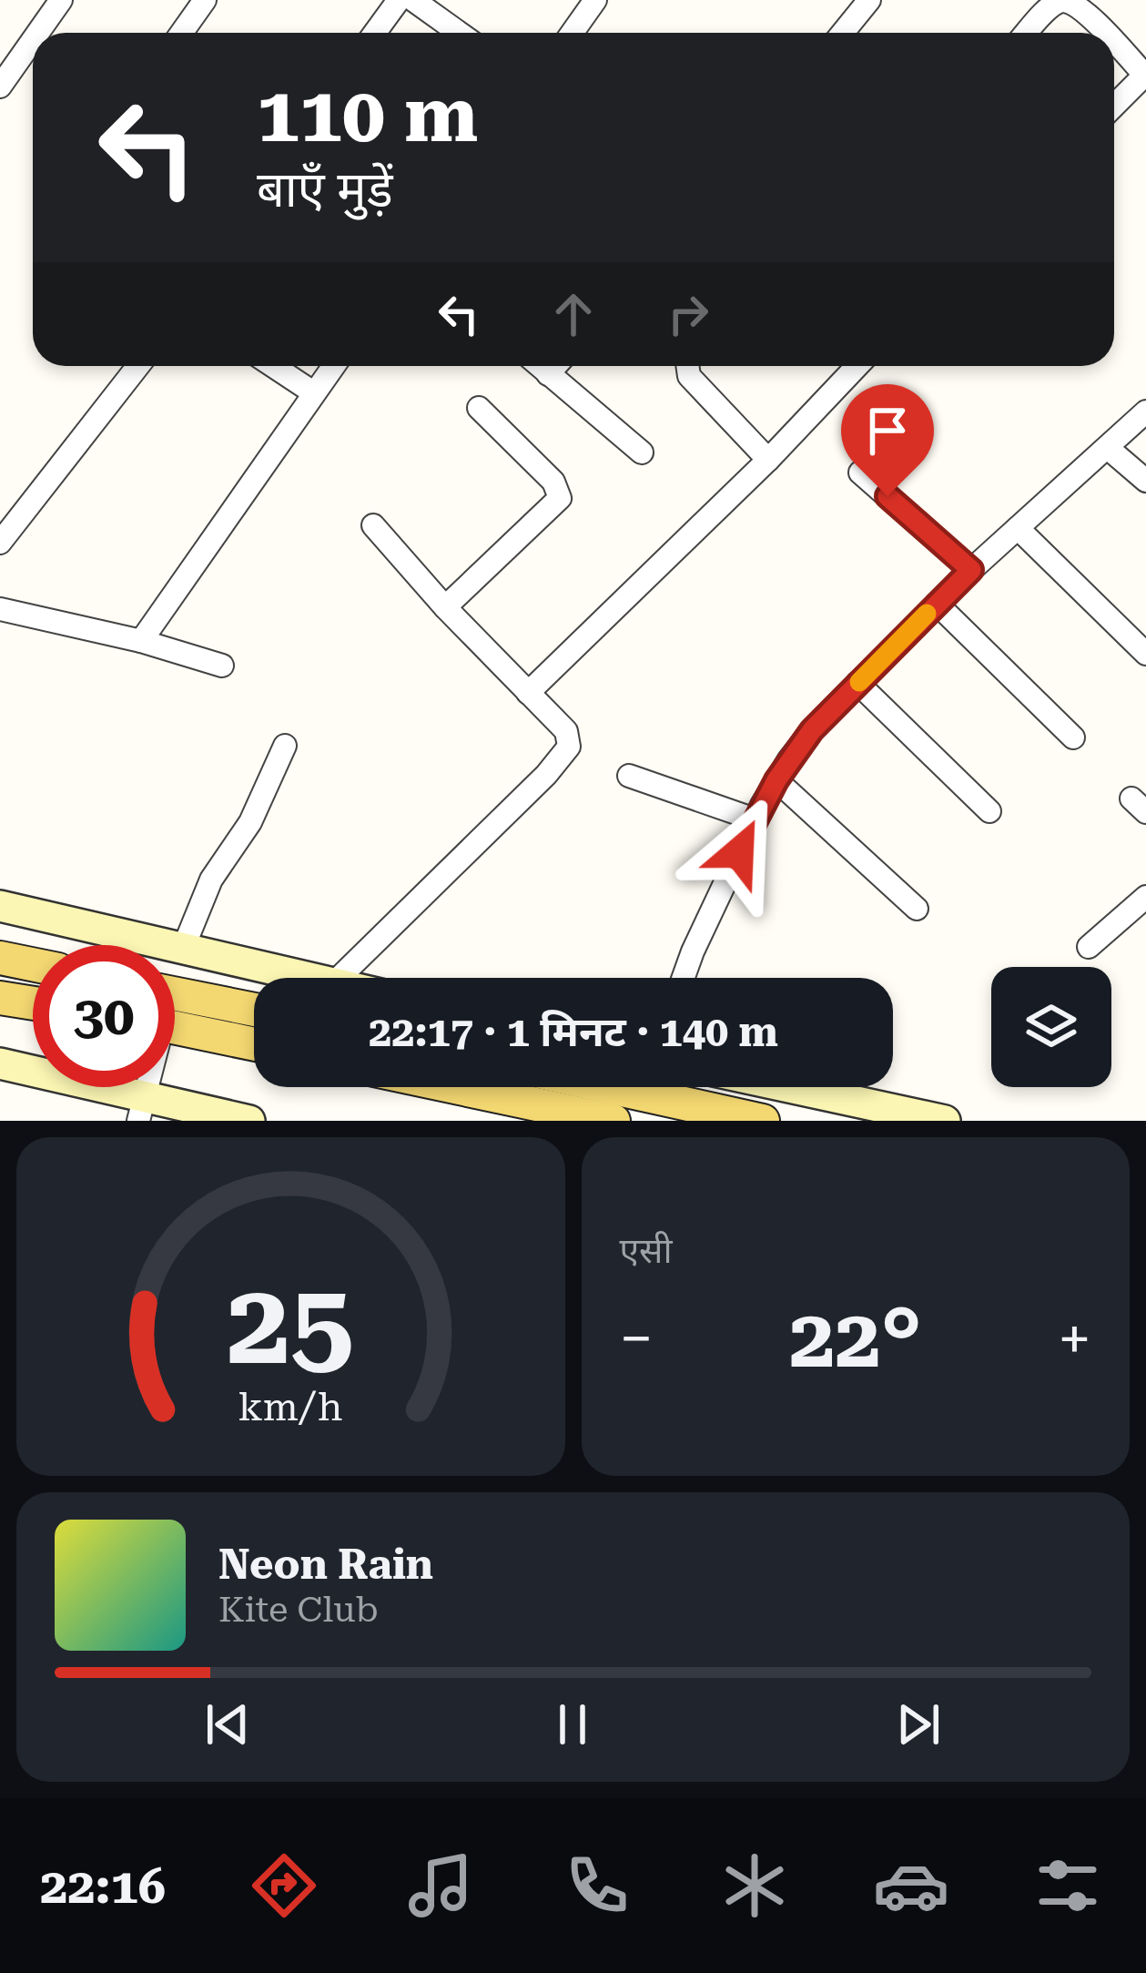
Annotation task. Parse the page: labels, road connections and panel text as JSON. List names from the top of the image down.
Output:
{
  "page": {
    "turn": ["110 m", "बाएँ मुड़ें"],
    "limit": "30",
    "trip": "22:17 · 1 मिनट · 140 m",
    "tile": "एसी",
    "heat": ["−", "22°", "+"],
    "song": ["Neon Rain", "Kite Club"],
    "tabs": "22:16",
    "gauge": ["25", "km/h"]
  }
}
